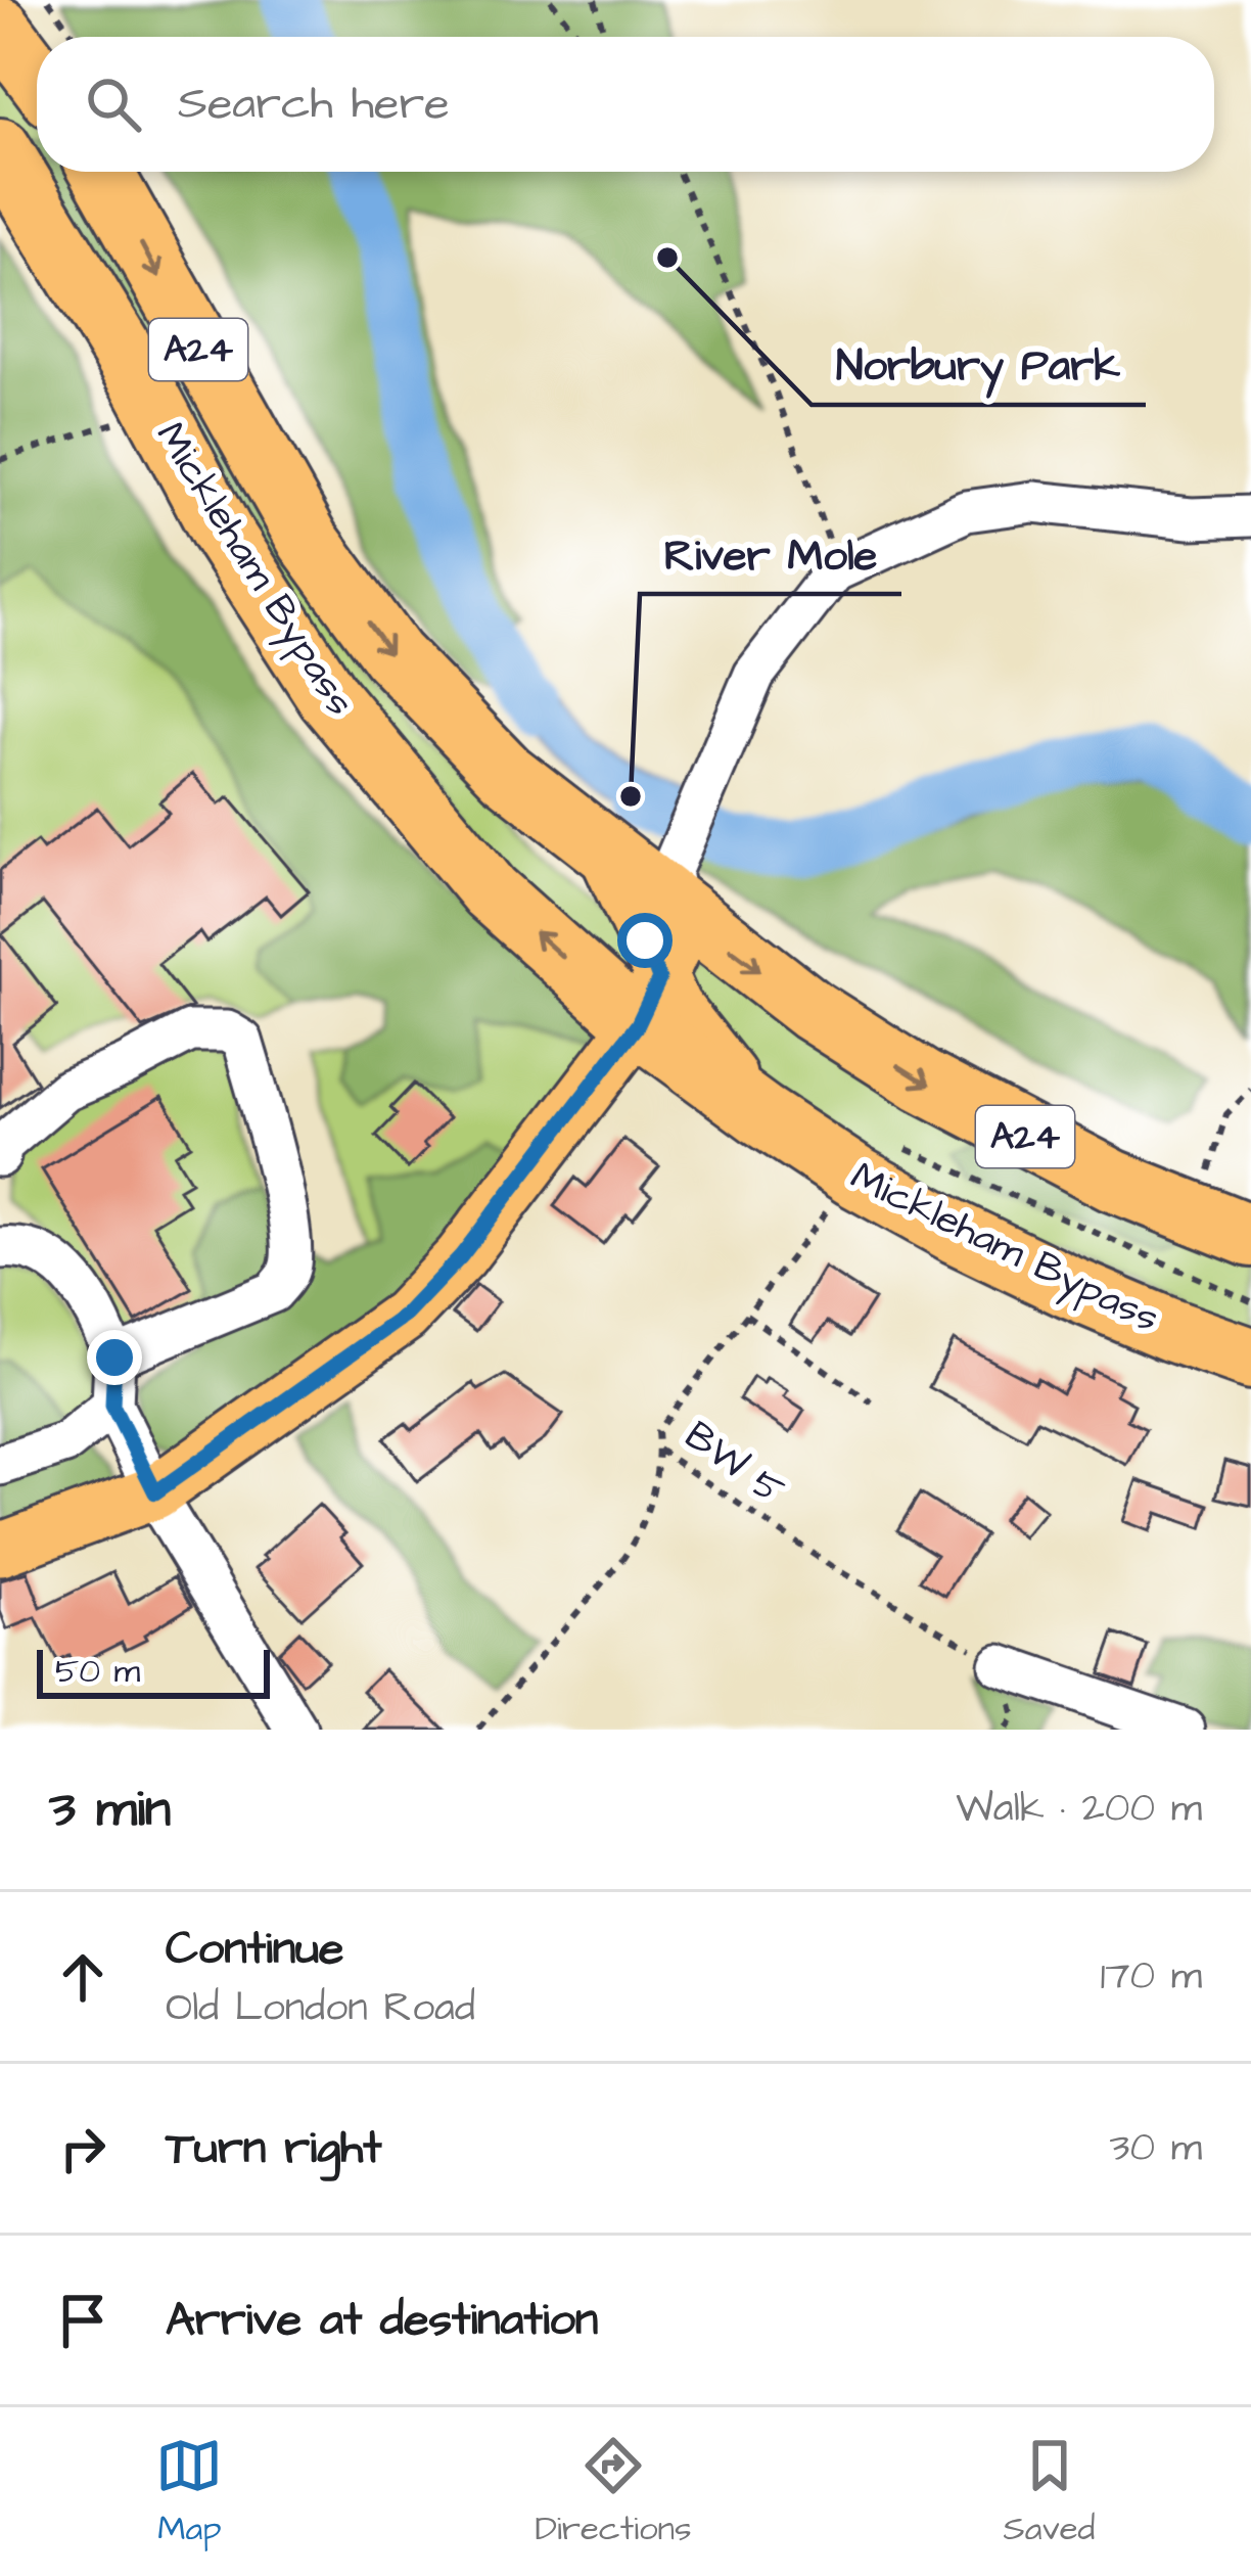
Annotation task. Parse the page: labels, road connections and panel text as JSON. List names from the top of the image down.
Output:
{
  "streets": {
    "highway": ["A24", "Mickleham Bypass"],
    "path": ["BW 5"]
  },
  "crossings": [
    ["Mickleham Bypass", "BW 5"]
  ],
  "places": ["Norbury Park", "River Mole"],
  "scale_bar": "50 m",
  "page": {
    "search": "Search here",
    "scale": "50 m",
    "heading": ["3 min", "Walk · 200 m"],
    "list": [
      ["Continue", "Old London Road", "170 m"],
      ["Turn right", "30 m"],
      "Arrive at destination"
    ],
    "nav": ["Map", "Directions", "Saved"]
  }
}
